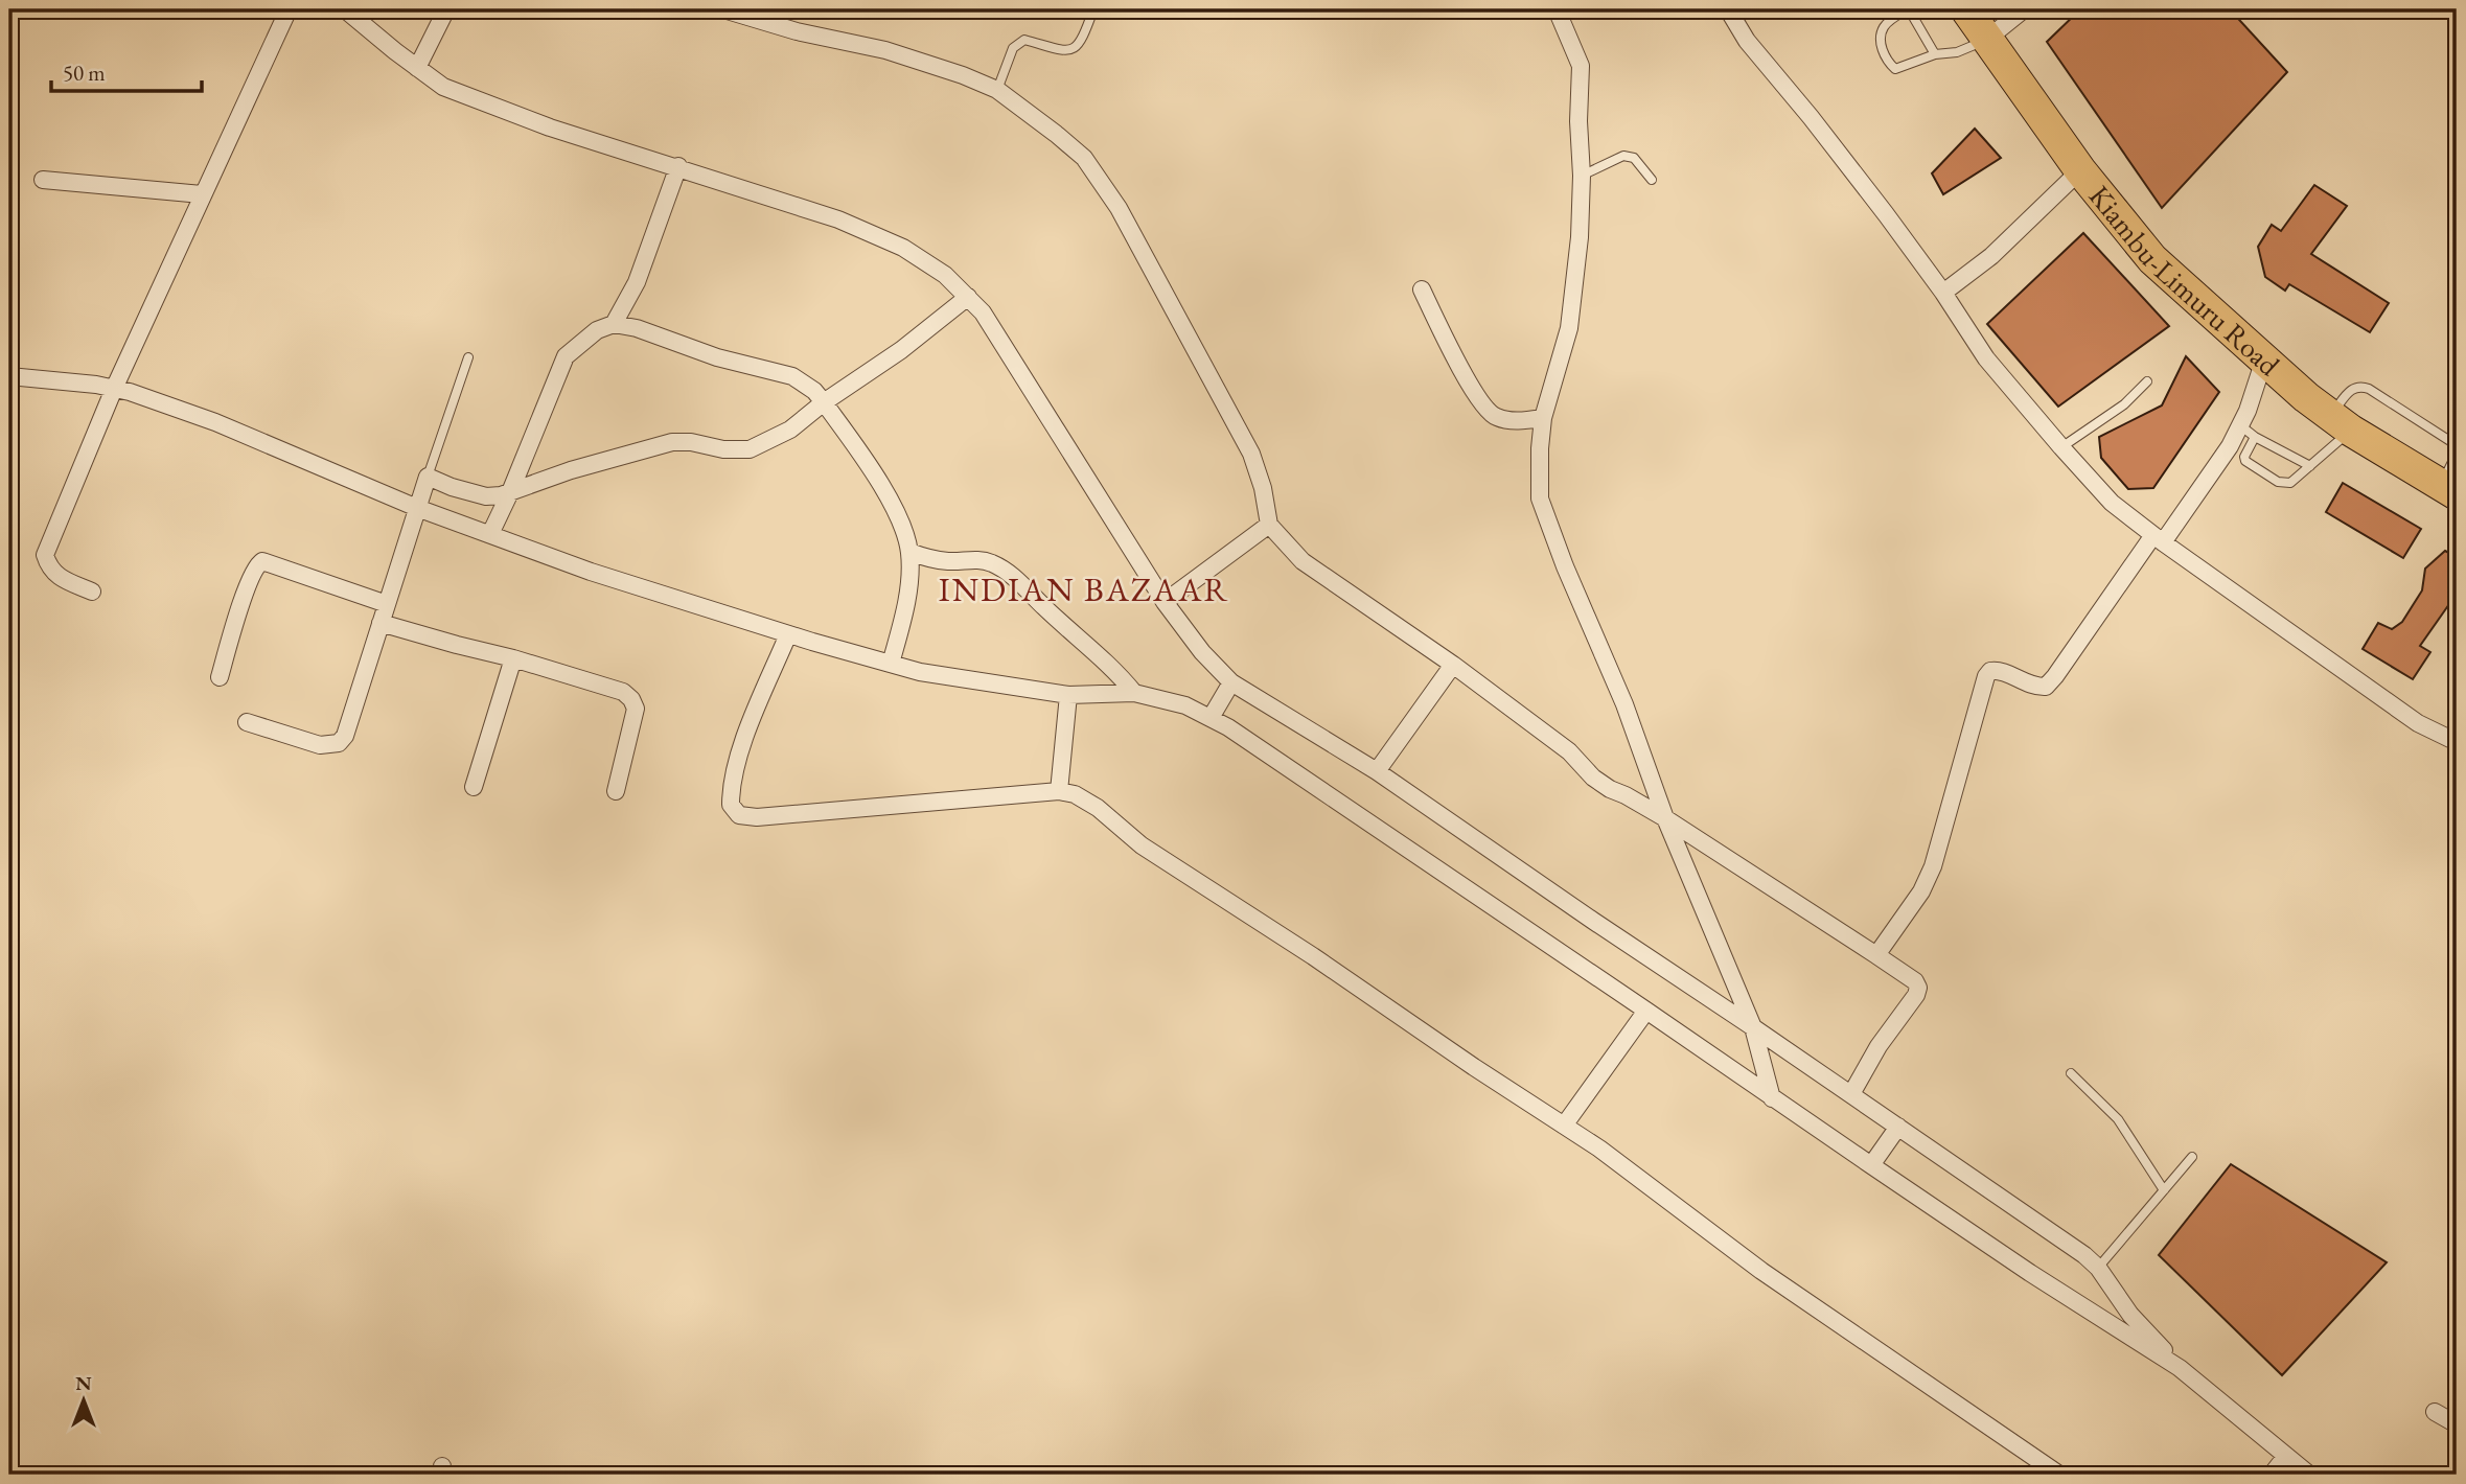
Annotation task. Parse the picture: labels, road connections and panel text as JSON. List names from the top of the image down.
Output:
{
  "streets": {
    "highway": ["Kiambu-Limuru Road"]
  },
  "districts": ["INDIAN BAZAAR"],
  "scale_bar": "50 m",
  "north": "top"
}
